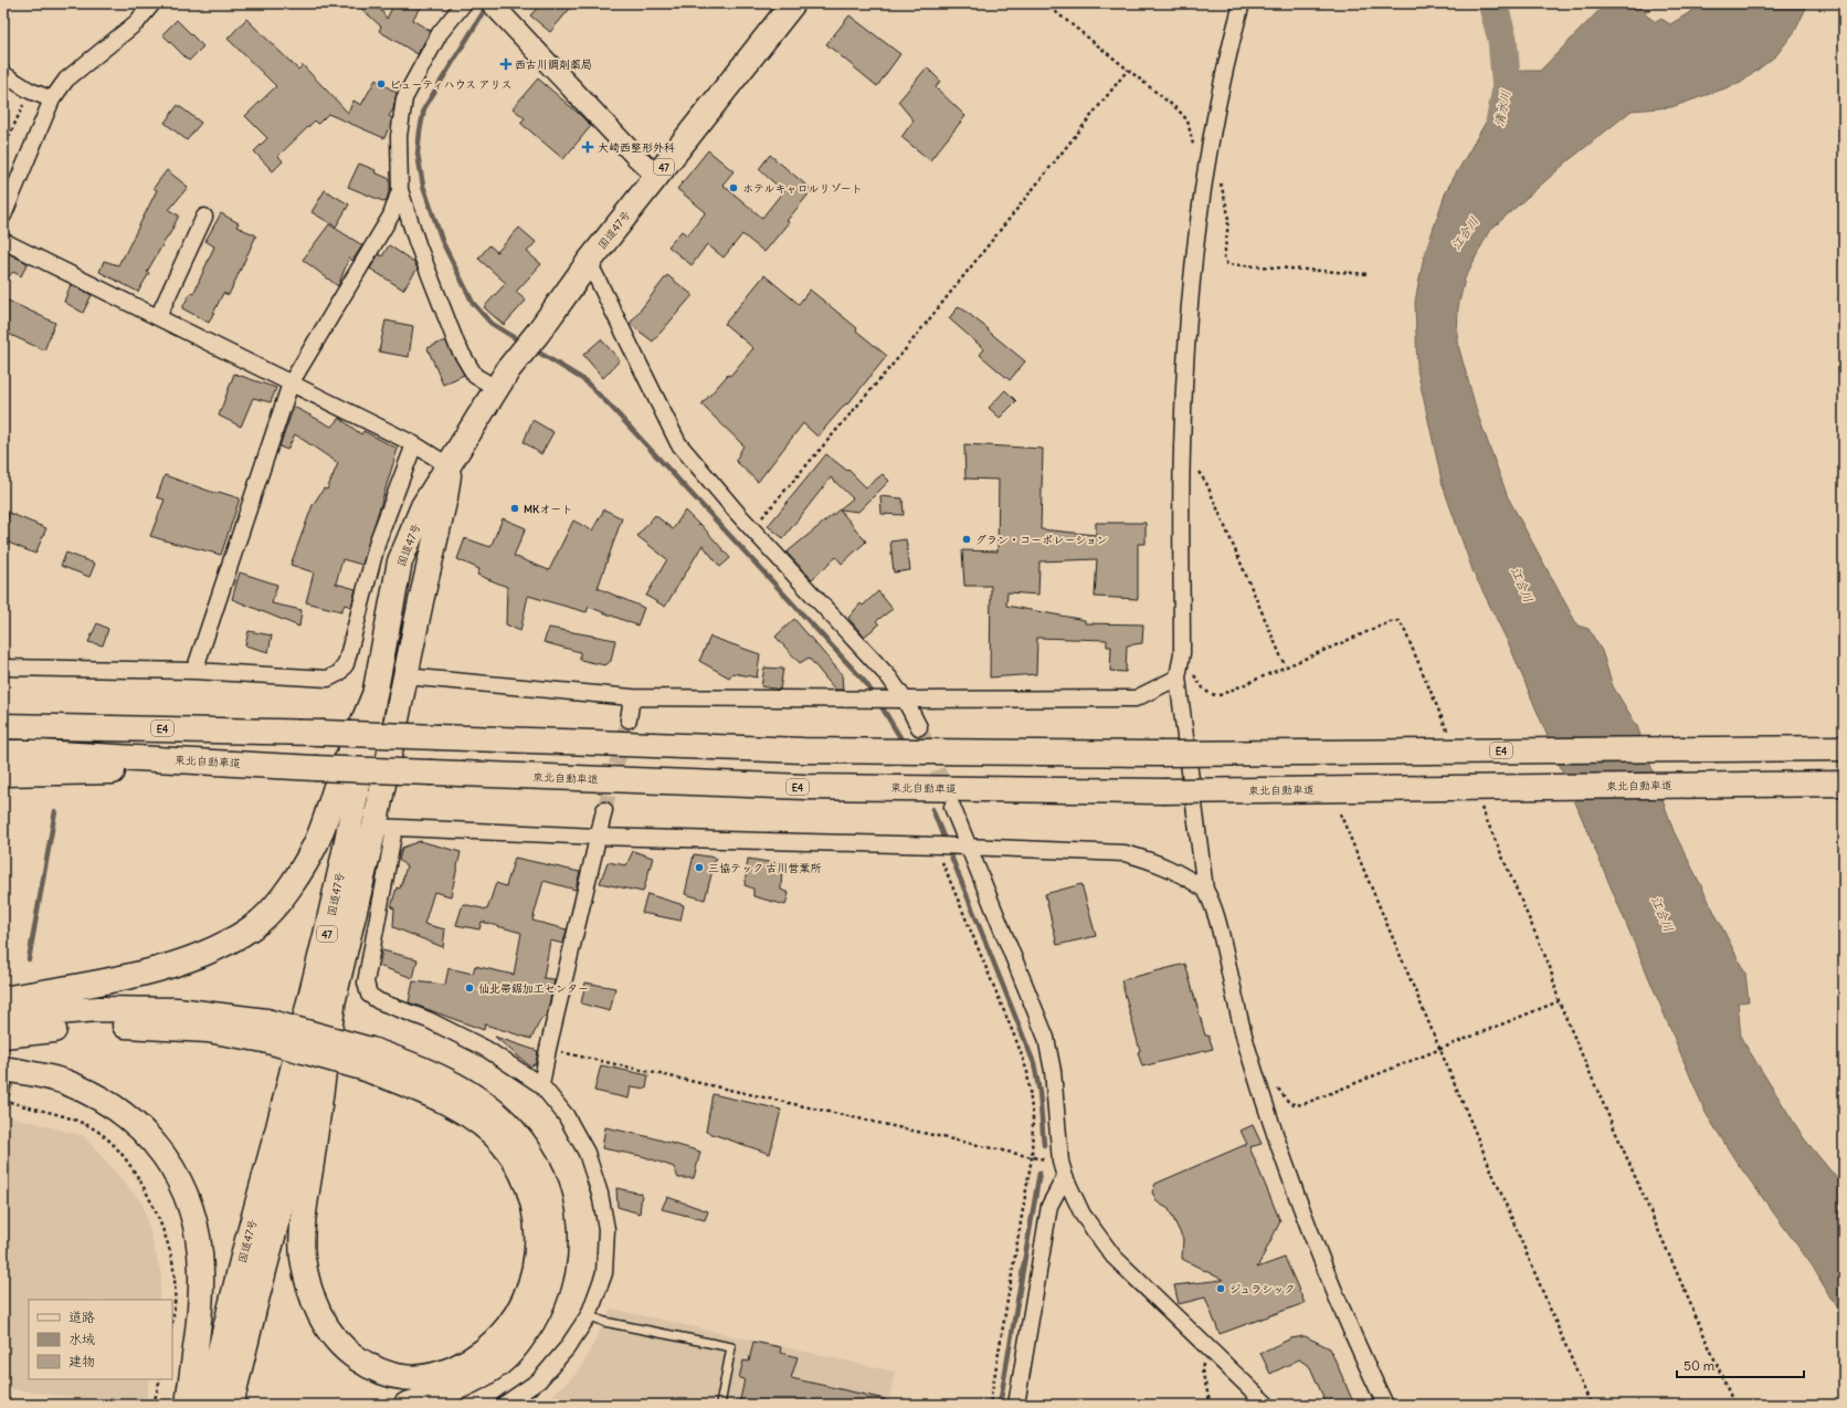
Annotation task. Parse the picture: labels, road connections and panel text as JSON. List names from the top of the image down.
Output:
{
  "streets": {
    "highway": [
      "47",
      "国道47号",
      "E4",
      "東北自動車道"
    ]
  },
  "water": ["清水川", "江合川"],
  "places": {
    "health": ["西古川調剤薬局", "大崎西整形外科"],
    "other": [
      "ビューティハウス アリス",
      "ホテルキャロルリゾート",
      "MKオート",
      "グラン・コーポレーション",
      "三協テック 古川営業所",
      "仙北帯鋸加工センター",
      "ジュラシック"
    ]
  },
  "legend": ["道路", "水域", "建物"],
  "scale_bar": "50 m"
}
